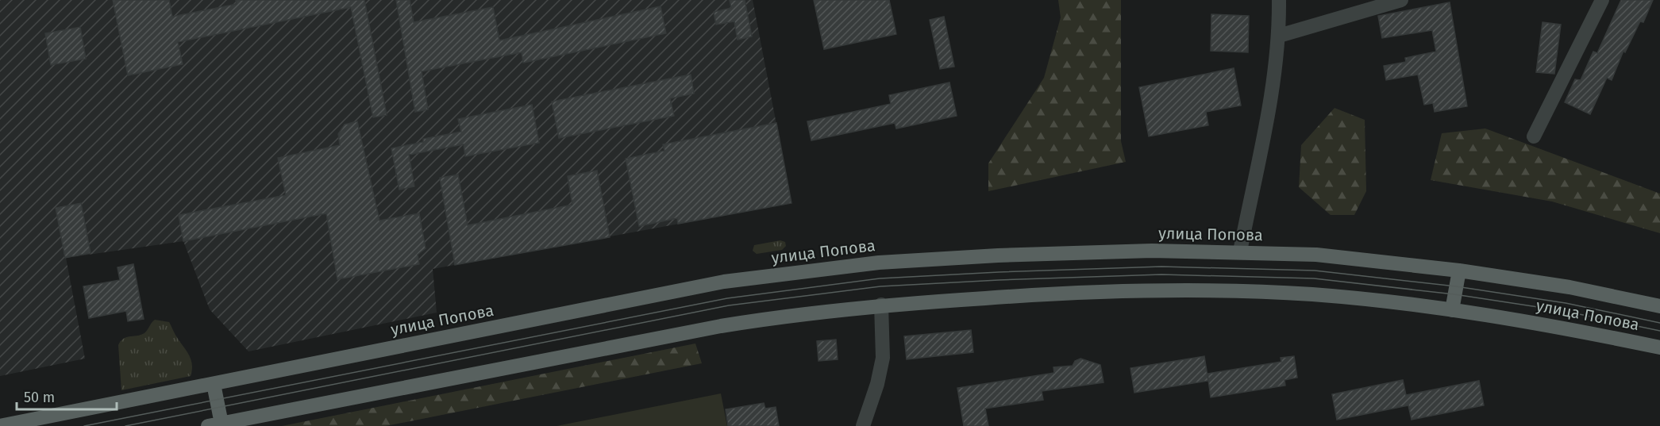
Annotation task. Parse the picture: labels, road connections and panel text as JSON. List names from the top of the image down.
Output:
{
  "streets": {
    "main road": ["улица Попова"]
  },
  "scale_bar": "50 m"
}
